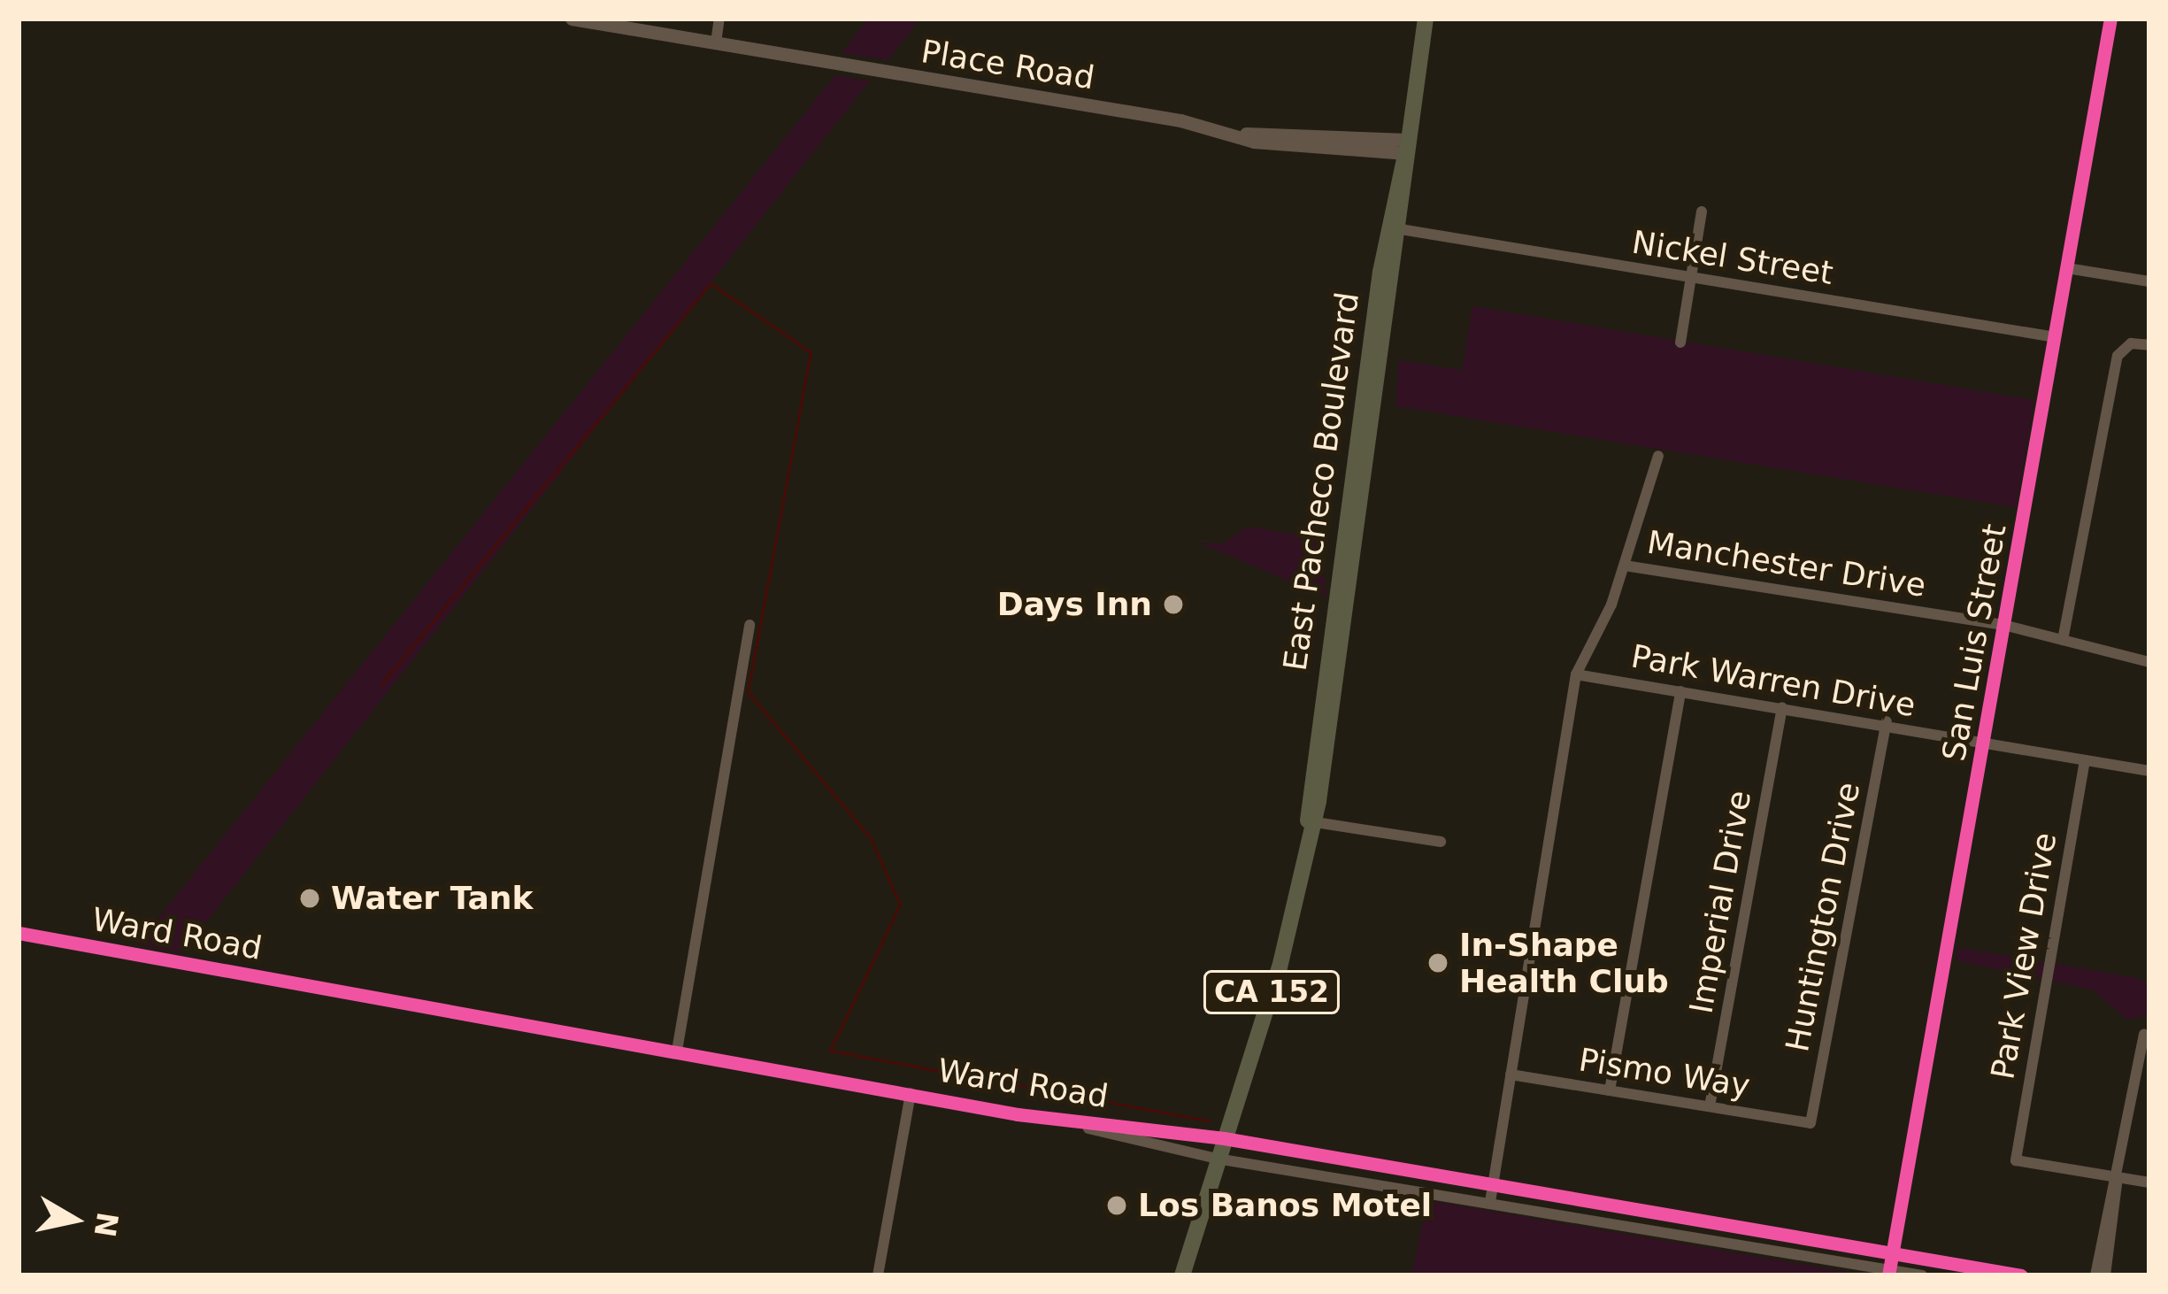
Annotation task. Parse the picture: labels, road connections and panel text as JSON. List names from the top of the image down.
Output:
{
  "streets": {
    "highway": ["East Pacheco Boulevard", "CA 152"],
    "street": [
      "Place Road",
      "Nickel Street",
      "Manchester Drive",
      "San Luis Street",
      "Park Warren Drive",
      "Imperial Drive",
      "Huntington Drive",
      "Ward Road",
      "Park View Drive",
      "Pismo Way"
    ]
  },
  "crossings": [
    ["Place Road", "East Pacheco Boulevard"],
    ["Nickel Street", "East Pacheco Boulevard"],
    ["Nickel Street", "San Luis Street"],
    ["East Pacheco Boulevard", "Ward Road"],
    ["Manchester Drive", "San Luis Street"],
    ["San Luis Street", "Park Warren Drive"],
    ["San Luis Street", "Ward Road"],
    ["Park Warren Drive", "Imperial Drive"],
    ["Park Warren Drive", "Huntington Drive"],
    ["Park Warren Drive", "Park View Drive"],
    ["Imperial Drive", "Pismo Way"],
    ["Huntington Drive", "Pismo Way"]
  ],
  "places": [
    "Days Inn",
    "Water Tank",
    "In-Shape Health Club",
    "Los Banos Motel"
  ],
  "north": "right"
}
